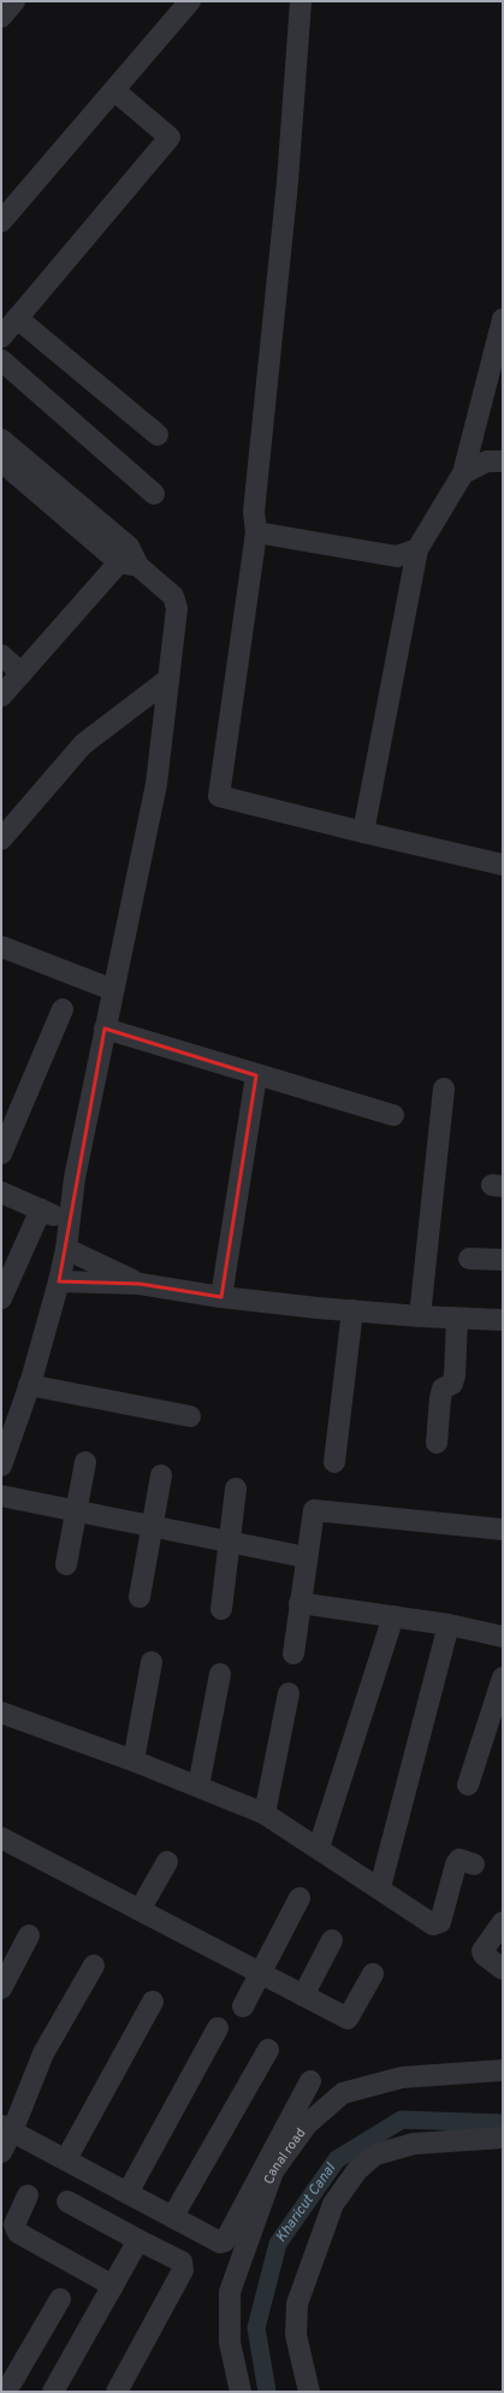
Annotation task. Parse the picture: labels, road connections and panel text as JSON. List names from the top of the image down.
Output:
{
  "streets": {
    "street": ["Canal road"]
  },
  "water": ["Kharicut Canal"]
}
